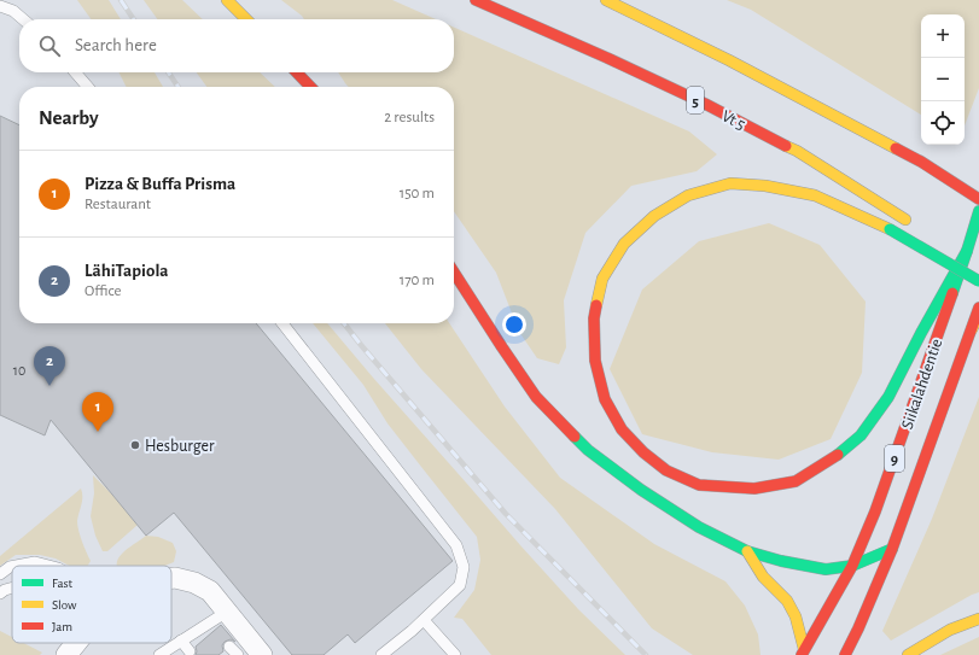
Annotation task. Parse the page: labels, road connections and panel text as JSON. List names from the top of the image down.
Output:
{
  "streets": {
    "main road": [
      "5",
      "Vt 5",
      "Siikalahdentie",
      "9"
    ]
  },
  "places": ["Hesburger"],
  "house_numbers": ["10"],
  "legend": ["Fast", "Slow", "Jam"],
  "page": {
    "map_buttons": ["+", "−"],
    "search": "Search here",
    "heading": ["Nearby", "2 results"],
    "list": [
      {
        "mark": "1",
        "name": "Pizza & Buffa Prisma",
        "note": "Restaurant",
        "value": "150 m"
      },
      {
        "mark": "2",
        "name": "LähiTapiola",
        "note": "Office",
        "value": "170 m"
      }
    ],
    "pins": ["2", "1"]
  }
}
